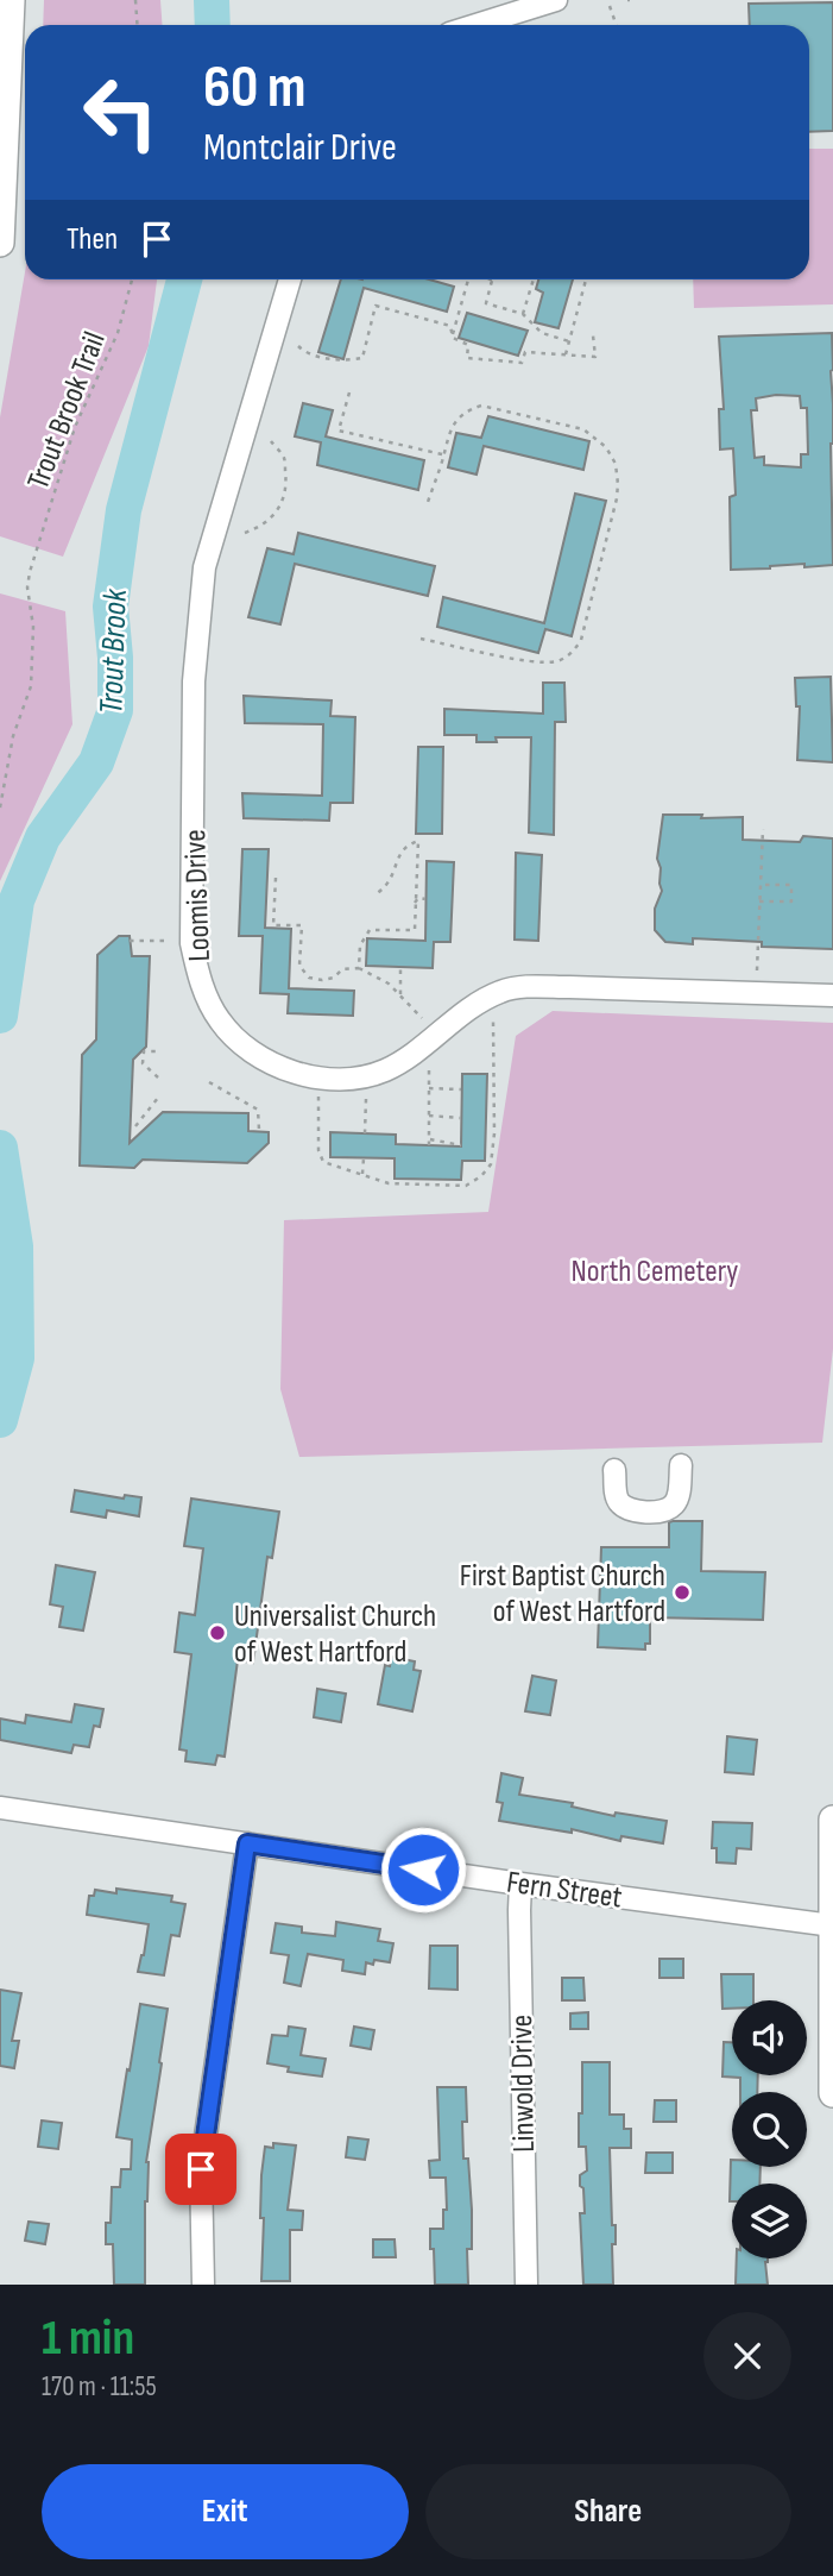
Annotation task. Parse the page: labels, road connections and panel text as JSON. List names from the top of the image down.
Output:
{
  "streets": {
    "street": ["Loomis Drive", "Fern Street", "Linwold Drive"],
    "path": ["Trout Brook Trail"]
  },
  "crossings": [
    ["Fern Street", "Linwold Drive"]
  ],
  "water": ["Trout Brook"],
  "parks": ["North Cemetery"],
  "places": ["First Baptist Church of West Hartford", "Universalist Church of West Hartford"],
  "page": {
    "turn": ["60 m", "Montclair Drive"],
    "then": "Then",
    "heading": ["1 min", "170 m · 11:55"],
    "buttons": ["Exit", "Share"]
  }
}
